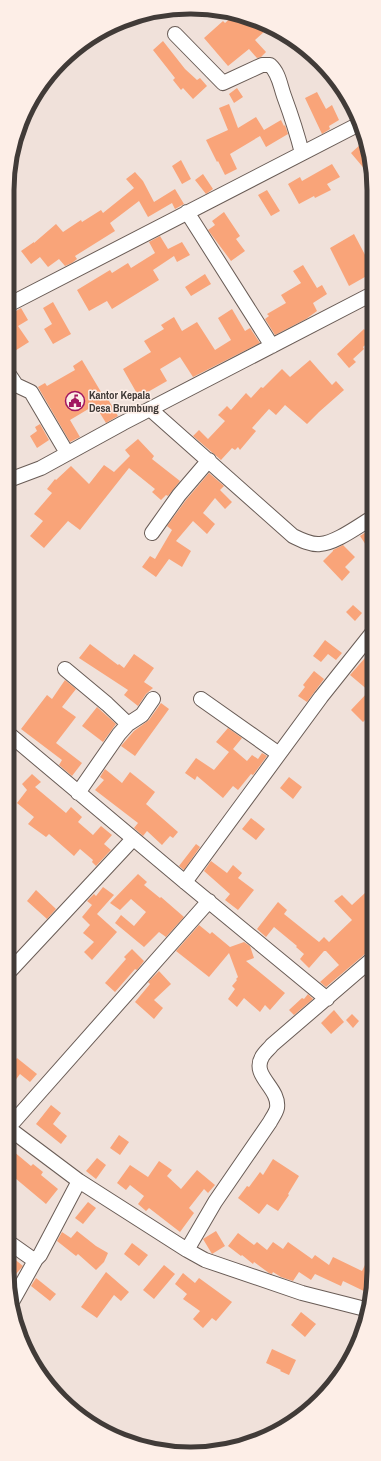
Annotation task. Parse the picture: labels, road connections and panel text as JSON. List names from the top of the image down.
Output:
{
  "places": {
    "public building": ["Kantor Kepala Desa Brumbung"]
  }
}
